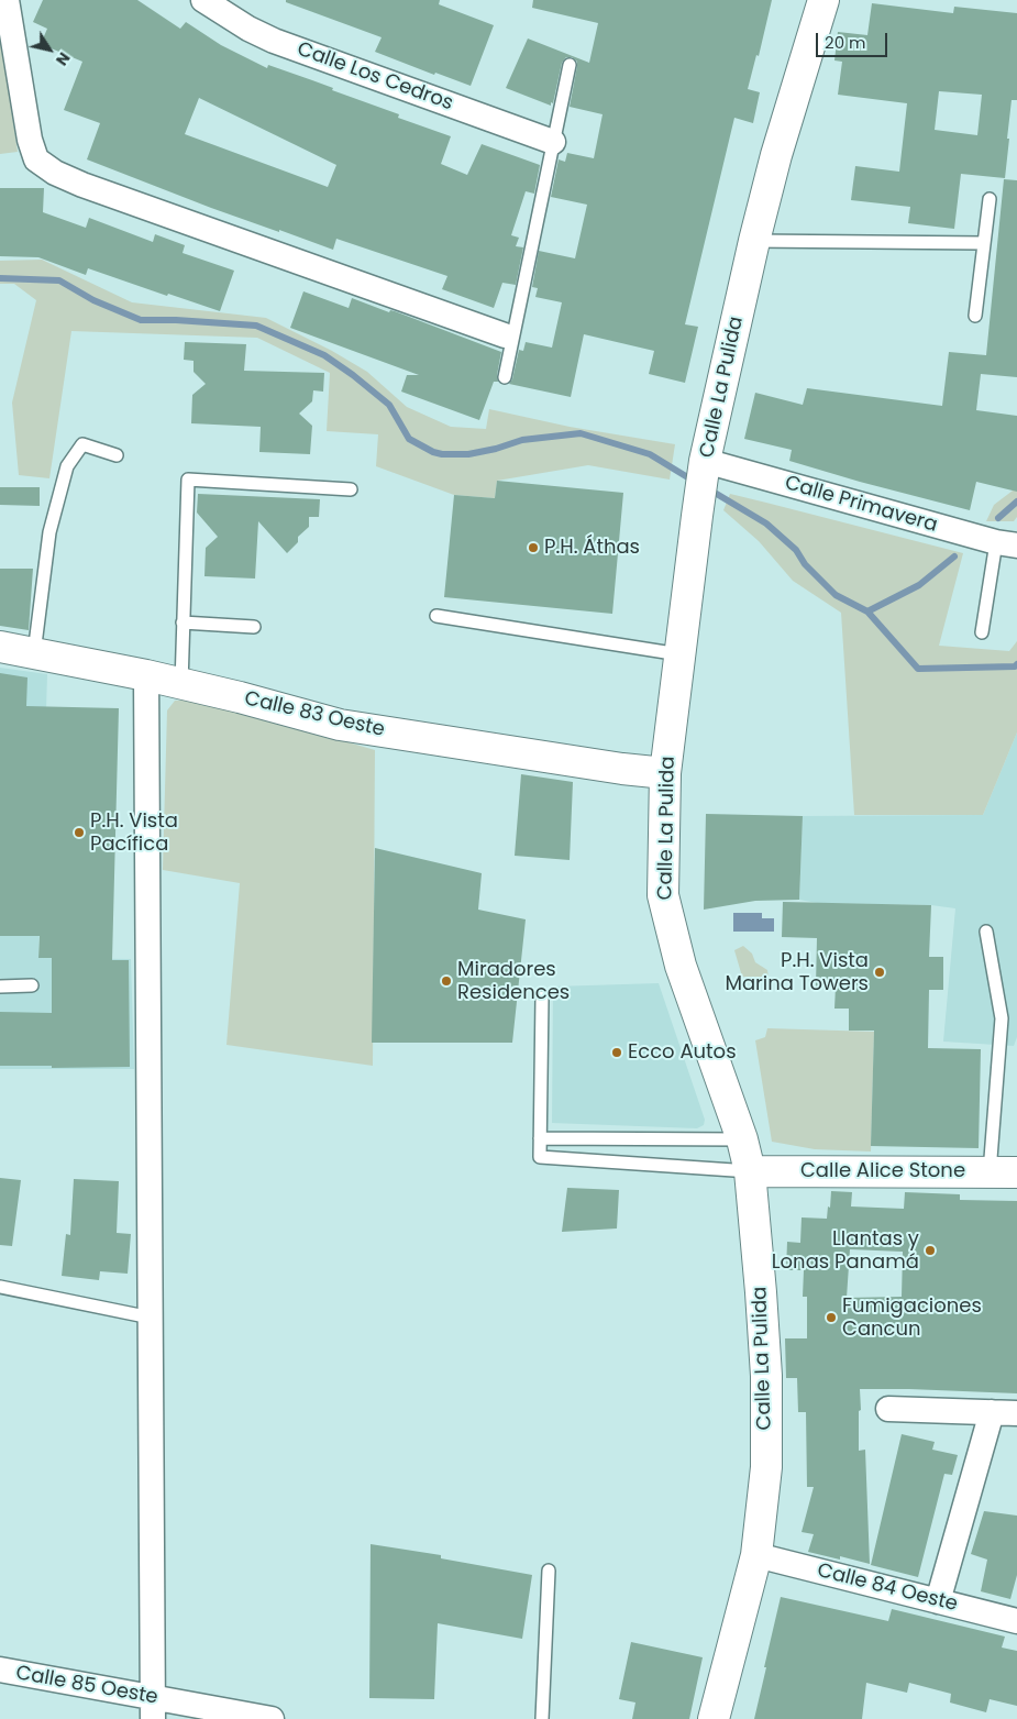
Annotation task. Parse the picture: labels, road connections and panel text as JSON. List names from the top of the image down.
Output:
{
  "streets": {
    "main road": ["Calle La Pulida", "Calle 83 Oeste", "Calle Alice Stone"],
    "street": [
      "Calle Los Cedros",
      "Calle Primavera",
      "Calle 84 Oeste",
      "Calle 85 Oeste"
    ]
  },
  "crossings": [
    ["Calle La Pulida", "Calle Primavera"],
    ["Calle La Pulida", "Calle 83 Oeste"],
    ["Calle La Pulida", "Calle Alice Stone"],
    ["Calle La Pulida", "Calle 84 Oeste"]
  ],
  "places": [
    "P.H. Áthas",
    "P.H. Vista Pacífica",
    "P.H. Vista Marina Towers",
    "Miradores Residences",
    "Ecco Autos",
    "Llantas y Lonas Panamá",
    "Fumigaciones Cancun"
  ],
  "scale_bar": "20 m",
  "north": "bottom right"
}
